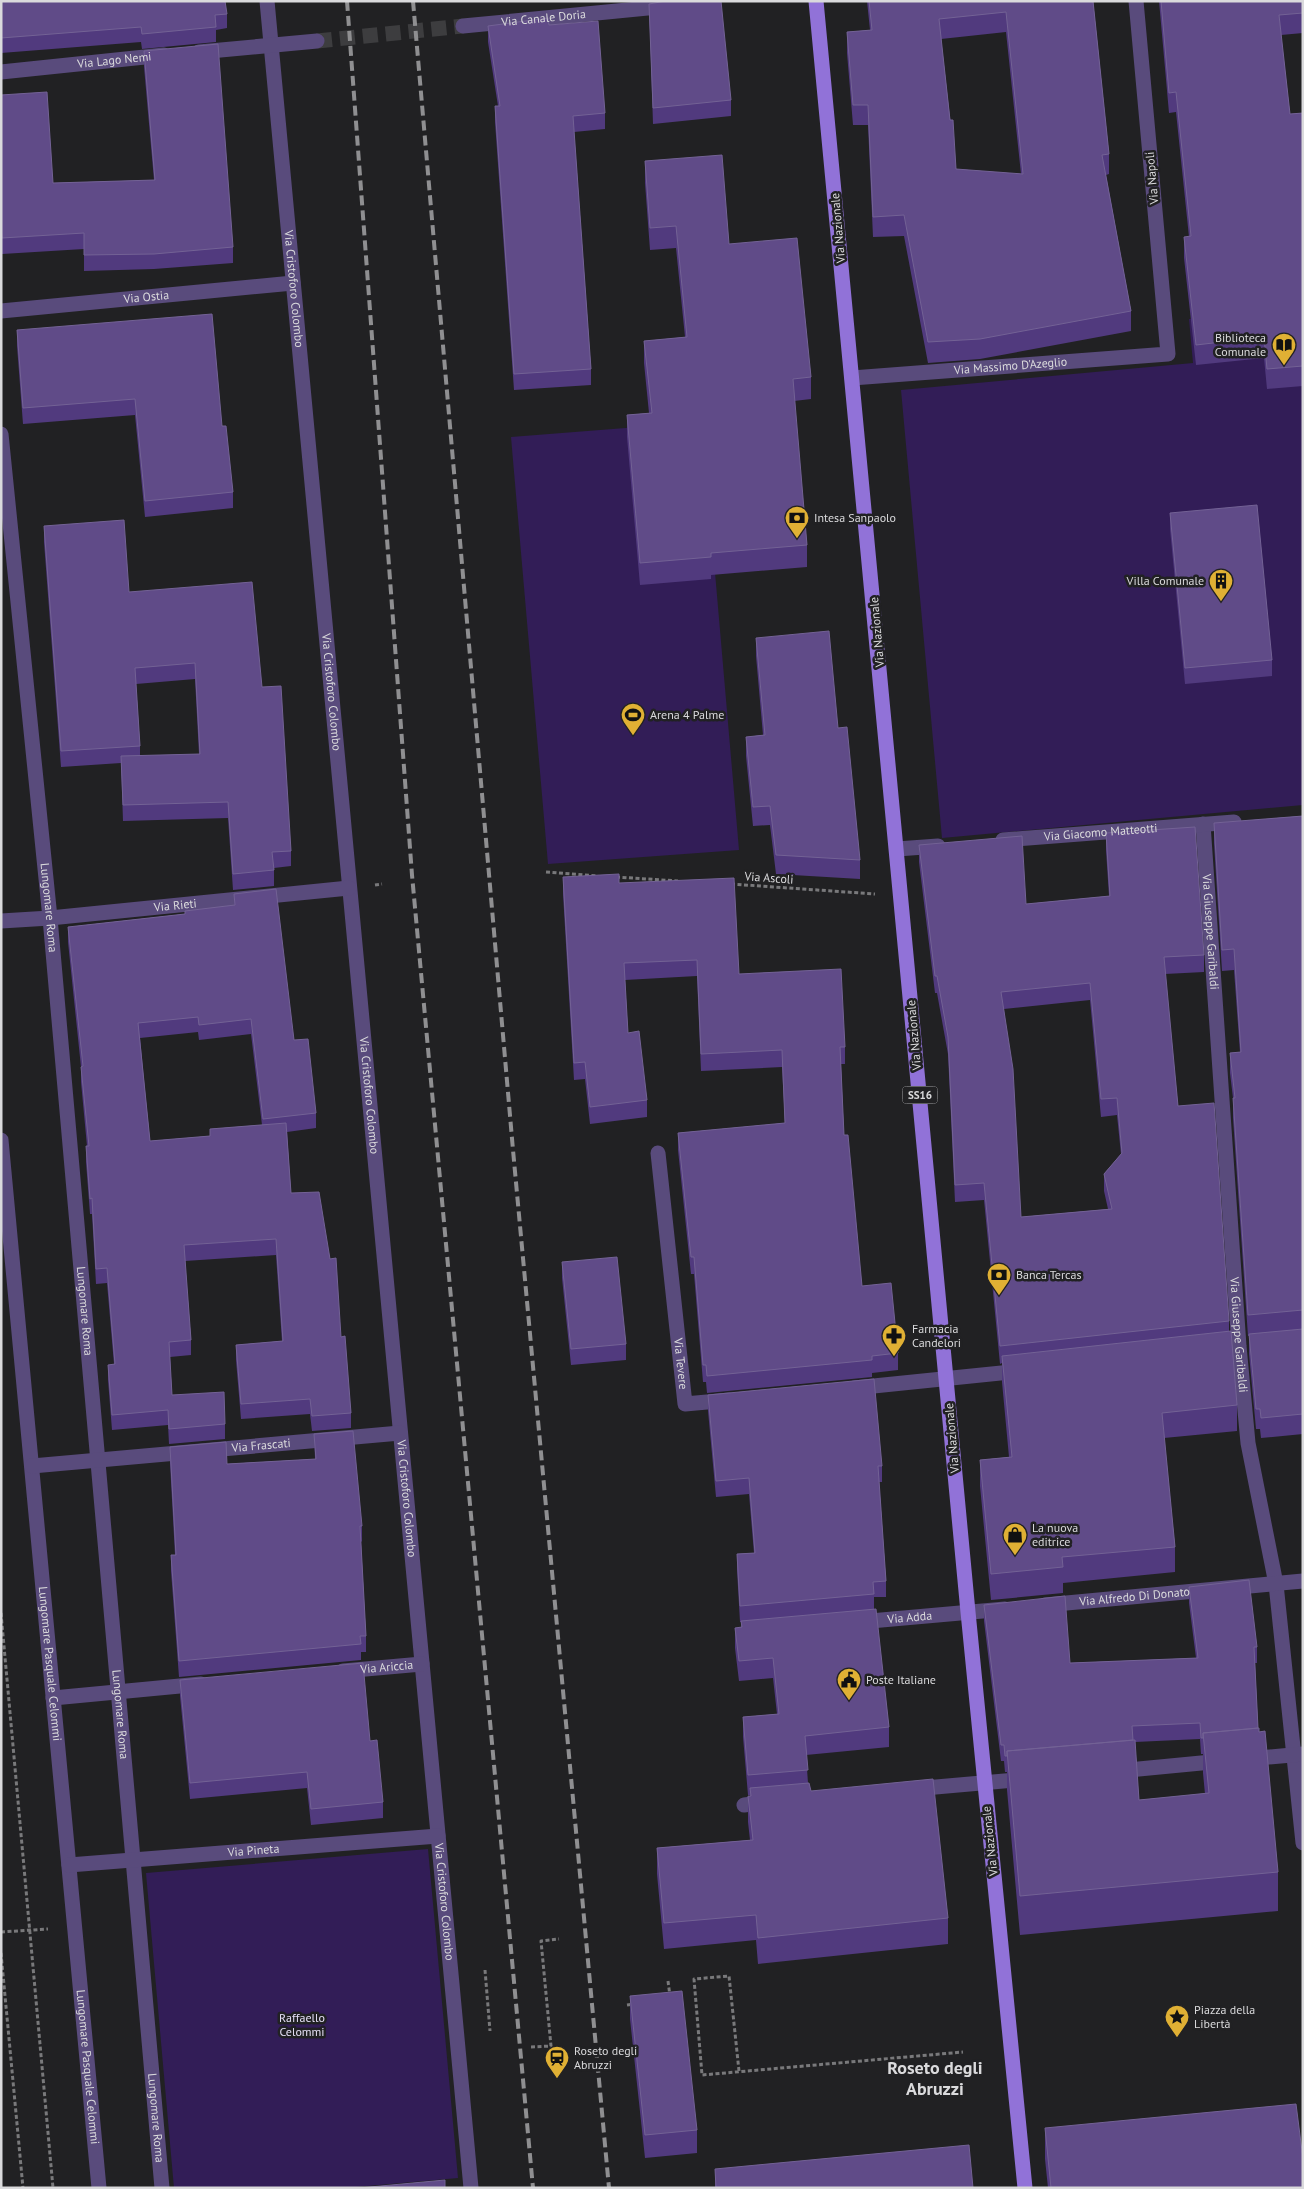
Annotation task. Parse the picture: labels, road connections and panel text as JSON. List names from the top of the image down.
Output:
{
  "streets": {
    "main road": ["Via Nazionale", "SS16"],
    "street": [
      "Via Canale Doria",
      "Via Lago Nemi",
      "Via Napoli",
      "Via Cristoforo Colombo",
      "Via Ostia",
      "Via Massimo D'Azeglio",
      "Via Giacomo Matteotti",
      "Via Rieti",
      "Lungomare Roma",
      "Via Giuseppe Garibaldi",
      "Via Tevere",
      "Via Frascati",
      "Via Alfredo Di Donato",
      "Via Adda",
      "Lungomare Pasquale Celommi",
      "Via Ariccia",
      "Via Pineta"
    ],
    "path": ["Via Ascoli"]
  },
  "crossings": [
    ["Via Lago Nemi", "Via Cristoforo Colombo"],
    ["Via Napoli", "Via Massimo D'Azeglio"],
    ["Via Nazionale", "Via Massimo D'Azeglio"],
    ["Via Nazionale", "Via Ascoli"],
    ["Via Nazionale", "Via Alfredo Di Donato"],
    ["Via Nazionale", "Via Adda"],
    ["Via Cristoforo Colombo", "Via Ostia"],
    ["Via Cristoforo Colombo", "Via Rieti"],
    ["Via Cristoforo Colombo", "Via Frascati"],
    ["Via Cristoforo Colombo", "Via Ariccia"],
    ["Via Cristoforo Colombo", "Via Pineta"],
    ["Via Giacomo Matteotti", "Via Giuseppe Garibaldi"],
    ["Via Rieti", "Lungomare Roma"],
    ["Lungomare Roma", "Via Frascati"],
    ["Lungomare Roma", "Via Pineta"],
    ["Via Giuseppe Garibaldi", "Via Alfredo Di Donato"],
    ["Via Frascati", "Lungomare Pasquale Celommi"],
    ["Via Alfredo Di Donato", "Via Adda"],
    ["Lungomare Pasquale Celommi", "Via Pineta"]
  ],
  "districts": ["Roseto degli Abruzzi"],
  "parks": ["Raffaello Celommi"],
  "places": {
    "library": ["Biblioteca Comunale"],
    "bank": ["Intesa Sanpaolo", "Banca Tercas"],
    "building": ["Villa Comunale"],
    "sports": ["Arena 4 Palme"],
    "pharmacy": ["Farmacia Candelori"],
    "shop": ["La nuova editrice"],
    "public building": ["Poste Italiane"],
    "place": ["Piazza della Libertà"],
    "station": ["Roseto degli Abruzzi"]
  }
}
